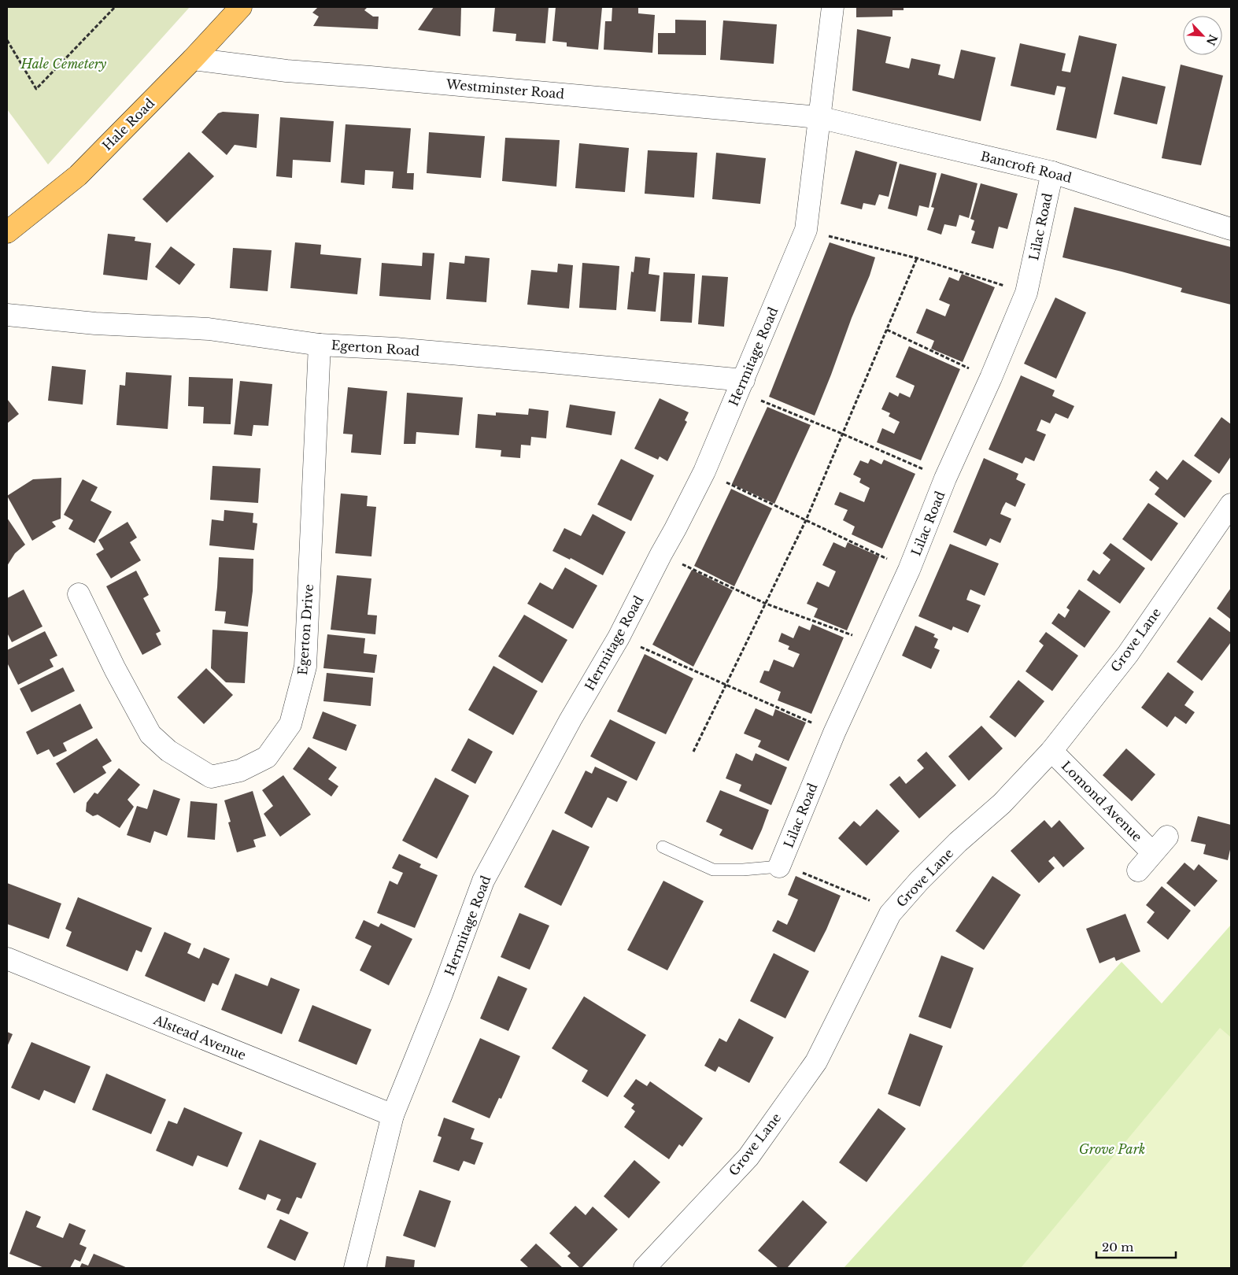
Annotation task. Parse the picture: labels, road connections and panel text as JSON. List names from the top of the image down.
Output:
{
  "streets": {
    "main road": ["Hale Road"],
    "street": [
      "Westminster Road",
      "Bancroft Road",
      "Lilac Road",
      "Egerton Road",
      "Hermitage Road",
      "Egerton Drive",
      "Grove Lane",
      "Lomond Avenue",
      "Alstead Avenue"
    ]
  },
  "crossings": [
    ["Westminster Road", "Hale Road"],
    ["Westminster Road", "Bancroft Road"],
    ["Westminster Road", "Hermitage Road"],
    ["Bancroft Road", "Lilac Road"],
    ["Bancroft Road", "Hermitage Road"],
    ["Egerton Road", "Hermitage Road"],
    ["Egerton Road", "Egerton Drive"],
    ["Hermitage Road", "Alstead Avenue"],
    ["Grove Lane", "Lomond Avenue"]
  ],
  "parks": ["Hale Cemetery", "Grove Park"],
  "scale_bar": "20 m",
  "north": "bottom right"
}
